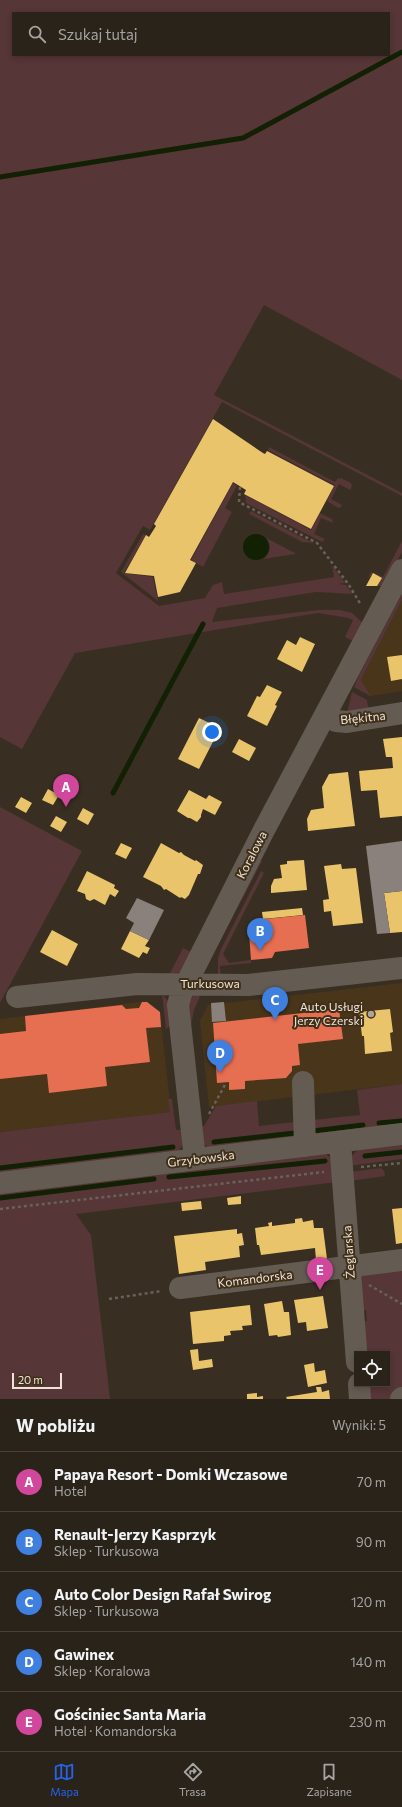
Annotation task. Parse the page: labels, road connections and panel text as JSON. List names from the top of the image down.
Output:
{
  "streets": {
    "street": [
      "Błękitna",
      "Koralowa",
      "Turkusowa",
      "Grzybowska",
      "Żeglarska",
      "Komandorska"
    ]
  },
  "crossings": [
    ["Błękitna", "Koralowa"],
    ["Koralowa", "Turkusowa"],
    ["Koralowa", "Grzybowska"],
    ["Grzybowska", "Żeglarska"],
    ["Żeglarska", "Komandorska"]
  ],
  "places": ["Auto Usługi Jerzy Czerski"],
  "scale_bar": "20 m",
  "page": {
    "search": "Szukaj tutaj",
    "pins": [
      "A",
      "B",
      "C",
      "D",
      "E"
    ],
    "scale": "20 m",
    "heading": ["W pobliżu", "Wyniki: 5"],
    "list": [
      {
        "mark": "A",
        "name": "Papaya Resort - Domki Wczasowe",
        "note": "Hotel",
        "value": "70 m"
      },
      {
        "mark": "B",
        "name": "Renault-Jerzy Kasprzyk",
        "note": "Sklep · Turkusowa",
        "value": "90 m"
      },
      {
        "mark": "C",
        "name": "Auto Color Design Rafał Swirog",
        "note": "Sklep · Turkusowa",
        "value": "120 m"
      },
      {
        "mark": "D",
        "name": "Gawinex",
        "note": "Sklep · Koralowa",
        "value": "140 m"
      },
      {
        "mark": "E",
        "name": "Gościniec Santa Maria",
        "note": "Hotel · Komandorska",
        "value": "230 m"
      }
    ],
    "nav": ["Mapa", "Trasa", "Zapisane"]
  }
}
